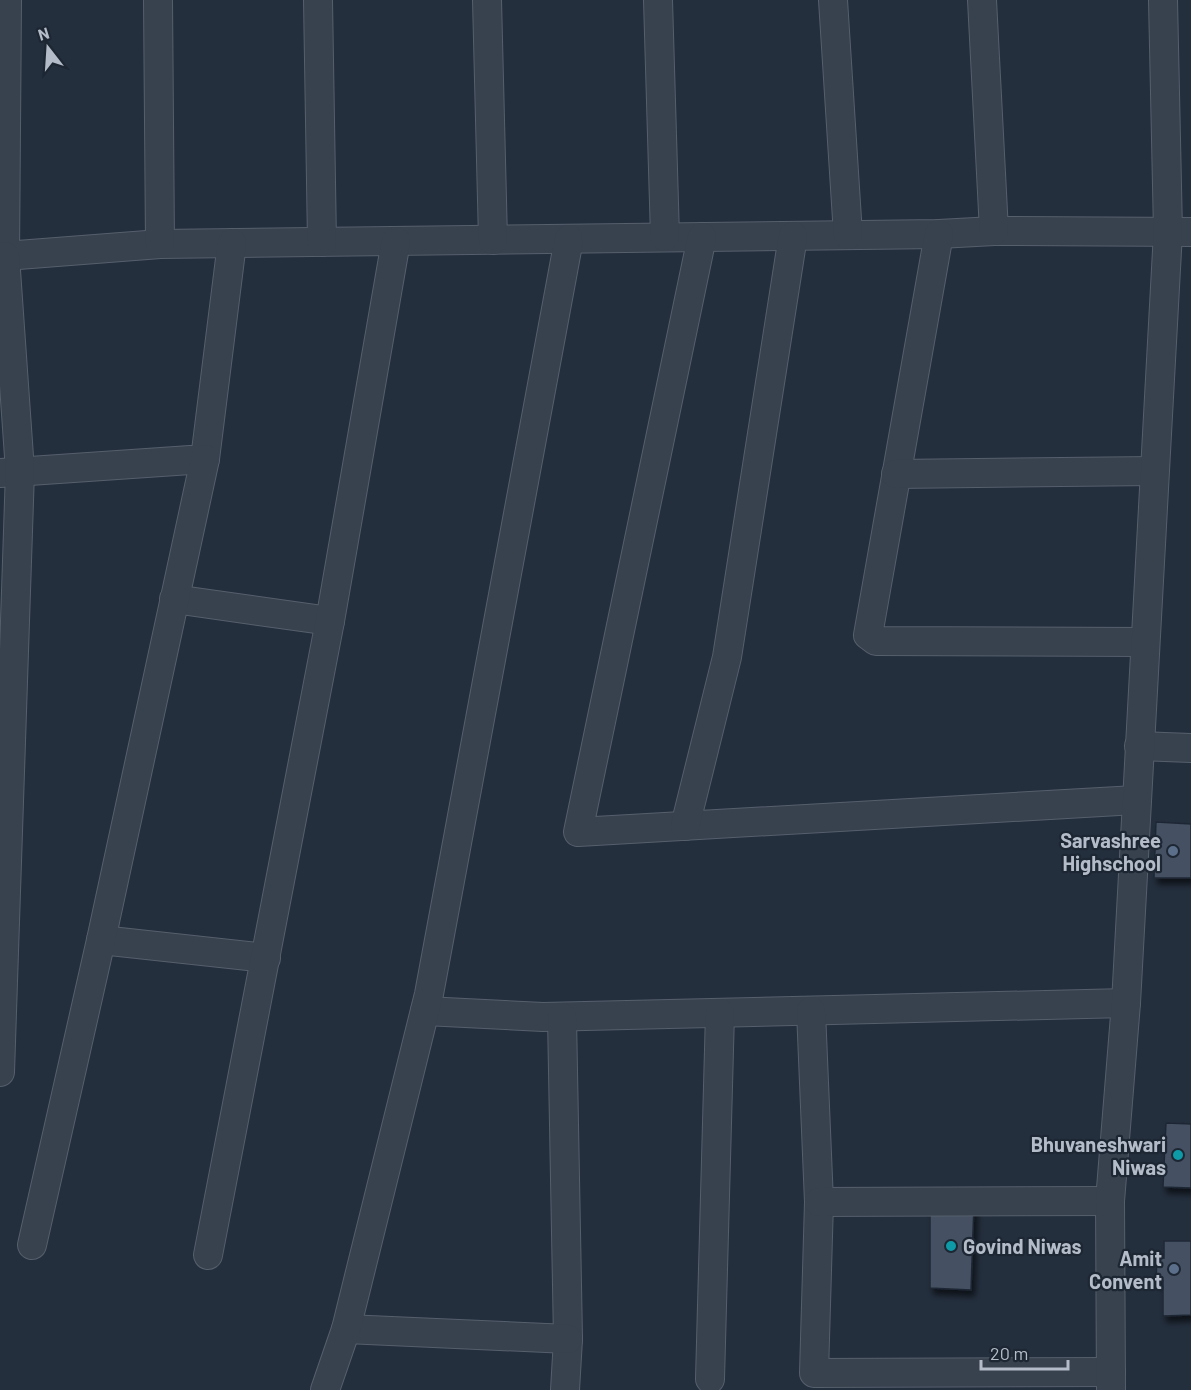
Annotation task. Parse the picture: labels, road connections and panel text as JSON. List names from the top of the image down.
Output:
{
  "places": [
    "Sarvashree Highschool",
    "Bhuvaneshwari Niwas",
    "Govind Niwas",
    "Amit Convent"
  ],
  "scale_bar": "20 m",
  "north": "top"
}
